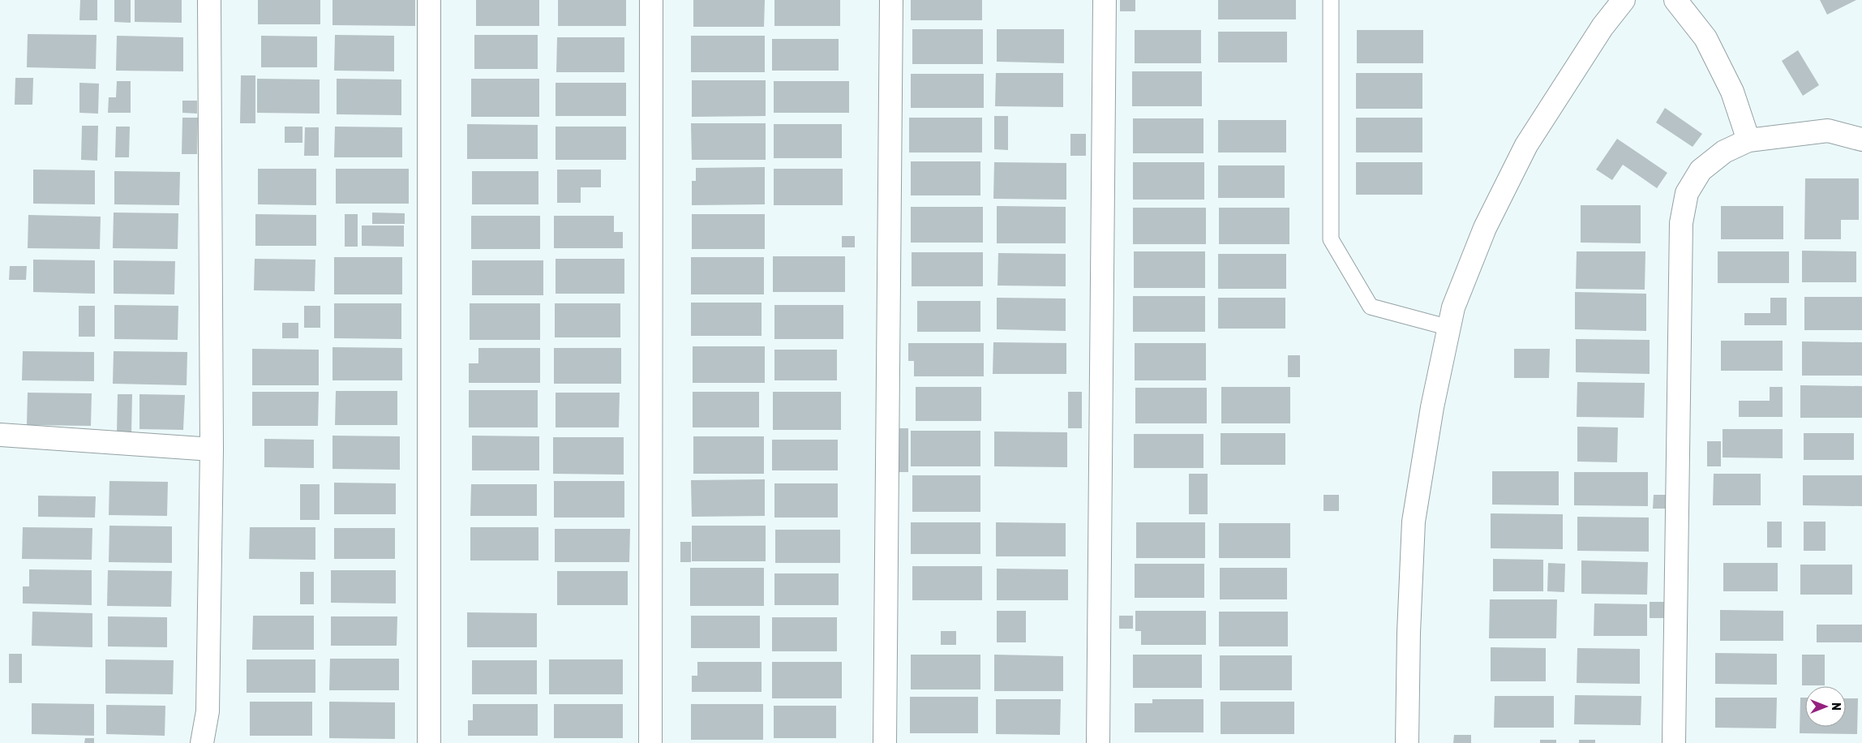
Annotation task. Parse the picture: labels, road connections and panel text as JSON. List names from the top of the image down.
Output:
{
  "north": "right"
}
